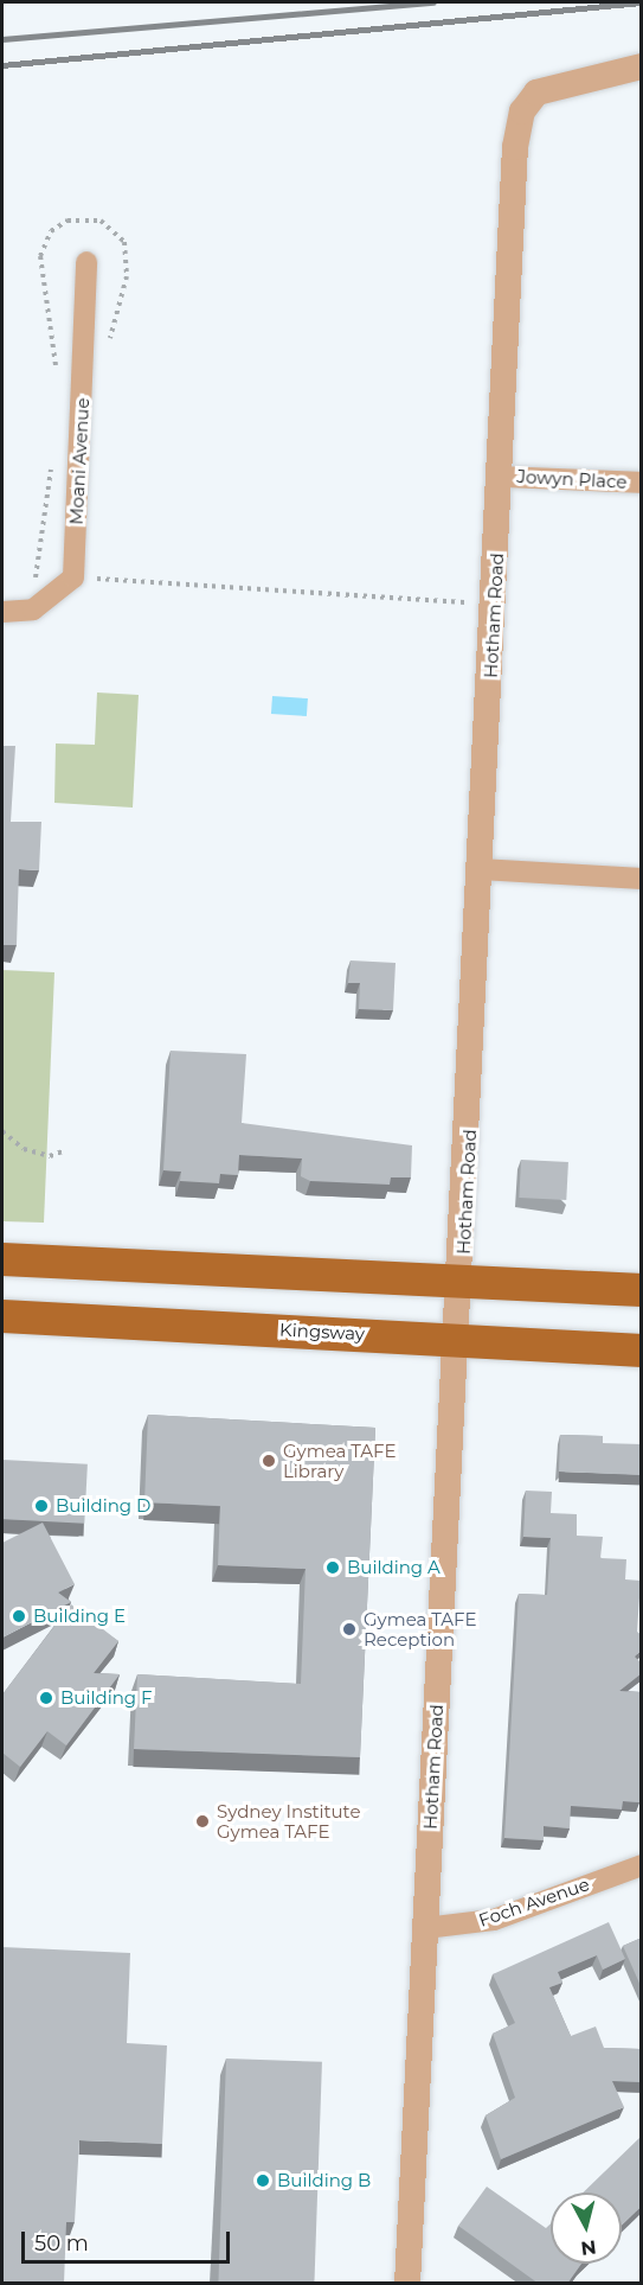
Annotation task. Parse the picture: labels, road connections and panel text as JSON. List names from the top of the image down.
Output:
{
  "streets": {
    "main road": ["Kingsway"],
    "street": [
      "Moani Avenue",
      "Jowyn Place",
      "Hotham Road",
      "Foch Avenue"
    ]
  },
  "crossings": [
    ["Jowyn Place", "Hotham Road"],
    ["Hotham Road", "Kingsway"],
    ["Hotham Road", "Foch Avenue"]
  ],
  "places": [
    "Gymea TAFE Library",
    "Building D",
    "Building A",
    "Building E",
    "Gymea TAFE Reception",
    "Building F",
    "Sydney Institute Gymea TAFE",
    "Building B"
  ],
  "scale_bar": "50 m",
  "north": "bottom"
}
